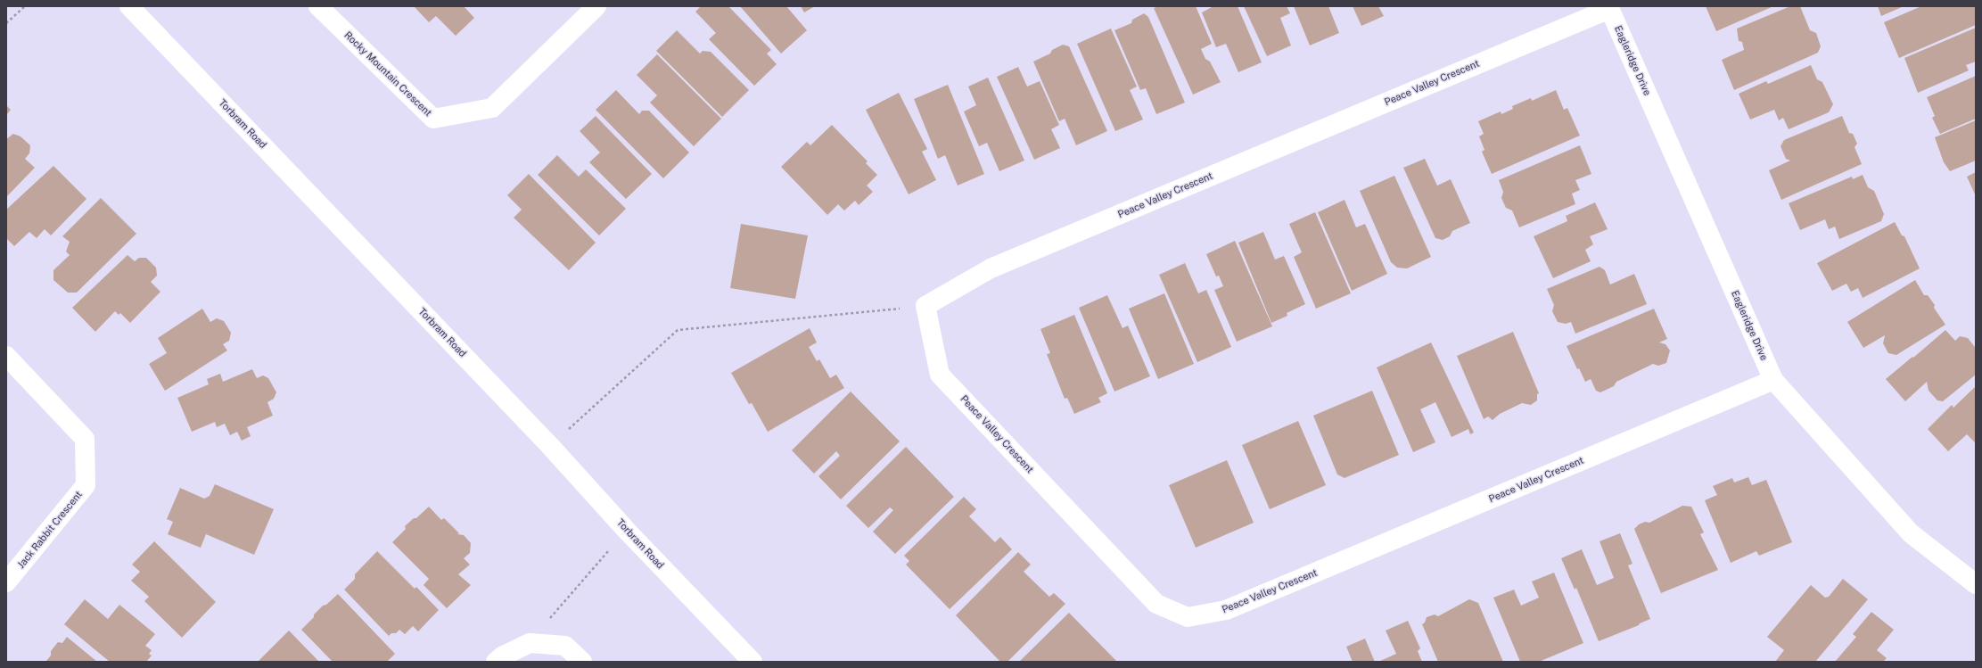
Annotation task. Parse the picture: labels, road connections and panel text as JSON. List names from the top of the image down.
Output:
{
  "streets": {
    "street": [
      "Eagleridge Drive",
      "Rocky Mountain Crescent",
      "Peace Valley Crescent",
      "Torbram Road",
      "Jack Rabbit Crescent"
    ]
  },
  "crossings": [
    ["Eagleridge Drive", "Peace Valley Crescent"]
  ]
}
